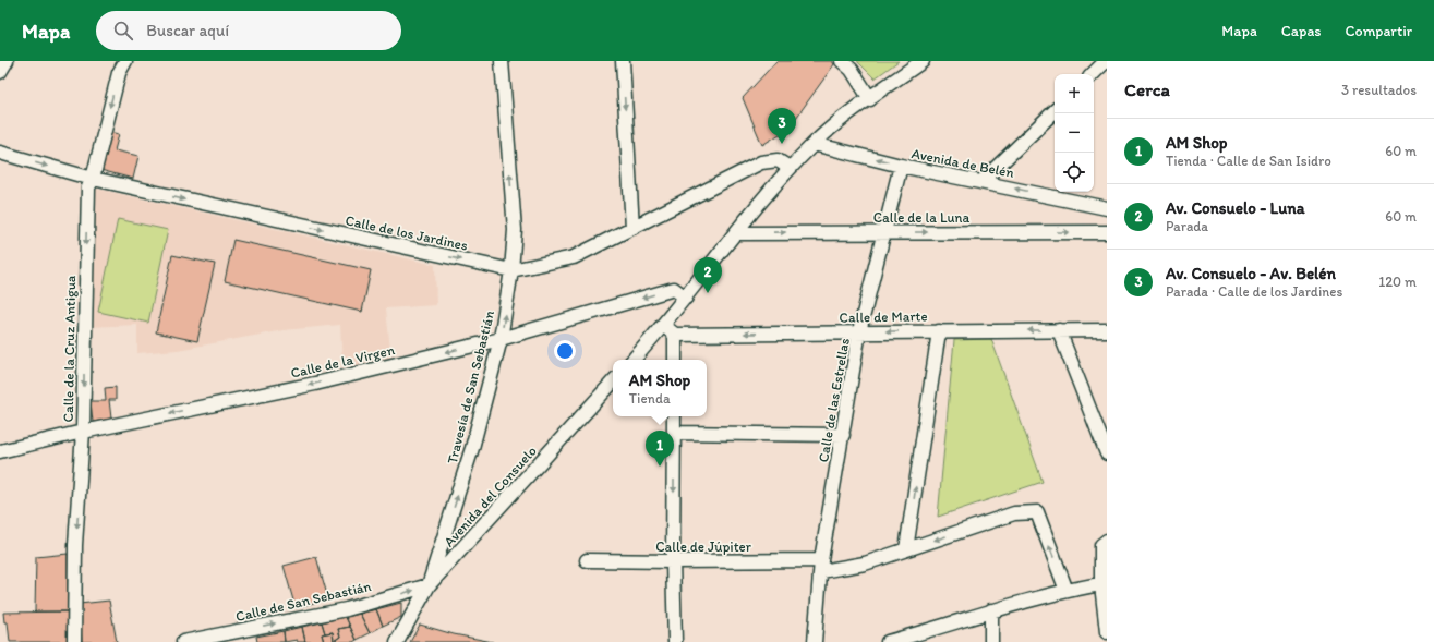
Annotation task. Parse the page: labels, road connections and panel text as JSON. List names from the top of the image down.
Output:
{
  "streets": {
    "street": [
      "Avenida de Belén",
      "Calle de la Luna",
      "Calle de los Jardines",
      "Calle de Marte",
      "Calle de la Cruz Antigua",
      "Calle de la Virgen",
      "Travesía de San Sebastián",
      "Calle de las Estrellas",
      "Avenida del Consuelo",
      "Calle de Júpiter",
      "Calle de San Sebastián"
    ]
  },
  "crossings": [
    ["Avenida de Belén", "Calle de las Estrellas"],
    ["Calle de la Luna", "Calle de las Estrellas"],
    ["Calle de los Jardines", "Calle de la Cruz Antigua"],
    ["Calle de los Jardines", "Travesía de San Sebastián"],
    ["Calle de Marte", "Calle de las Estrellas"],
    ["Calle de la Cruz Antigua", "Calle de la Virgen"],
    ["Calle de la Virgen", "Travesía de San Sebastián"],
    ["Travesía de San Sebastián", "Avenida del Consuelo"],
    ["Travesía de San Sebastián", "Calle de San Sebastián"],
    ["Calle de las Estrellas", "Calle de Júpiter"],
    ["Avenida del Consuelo", "Calle de San Sebastián"]
  ],
  "one_way": [
    "Avenida de Belén",
    "Calle de la Luna",
    "Calle de los Jardines",
    "Calle de la Cruz Antigua",
    "Calle de la Virgen",
    "Travesía de San Sebastián",
    "Calle de San Sebastián"
  ],
  "page": {
    "header": "Mapa",
    "search": "Buscar aquí",
    "nav": ["Mapa", "Capas", "Compartir"],
    "heading": ["Cerca", "3 resultados"],
    "map_buttons": ["+", "−"],
    "pins": ["3", "2", "1"],
    "list": [
      {
        "mark": "1",
        "name": "AM Shop",
        "note": "Tienda · Calle de San Isidro",
        "value": "60 m"
      },
      {
        "mark": "2",
        "name": "Av. Consuelo - Luna",
        "note": "Parada",
        "value": "60 m"
      },
      {
        "mark": "3",
        "name": "Av. Consuelo - Av. Belén",
        "note": "Parada · Calle de los Jardines",
        "value": "120 m"
      }
    ],
    "popup": ["AM Shop", "Tienda"]
  }
}
